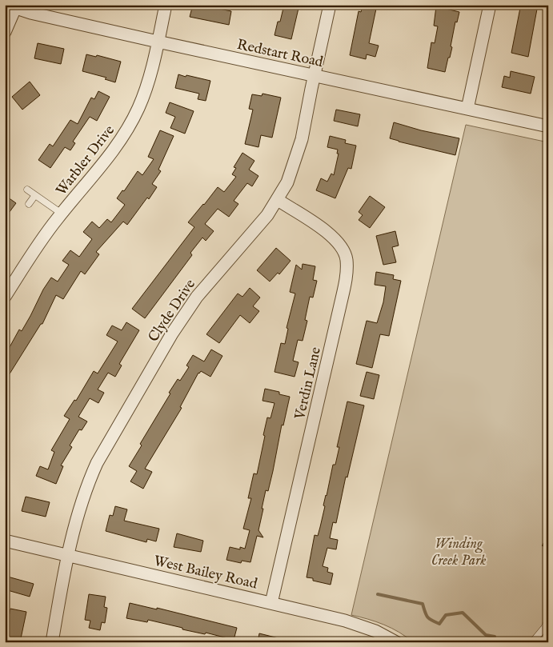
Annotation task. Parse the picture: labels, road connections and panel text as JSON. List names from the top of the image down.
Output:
{
  "streets": {
    "street": [
      "Redstart Road",
      "Warbler Drive",
      "Clyde Drive",
      "Verdin Lane",
      "West Bailey Road"
    ]
  },
  "crossings": [
    ["Redstart Road", "Warbler Drive"],
    ["Redstart Road", "Clyde Drive"],
    ["Clyde Drive", "Verdin Lane"],
    ["Clyde Drive", "West Bailey Road"],
    ["Verdin Lane", "West Bailey Road"]
  ],
  "parks": ["Winding Creek Park"]
}
